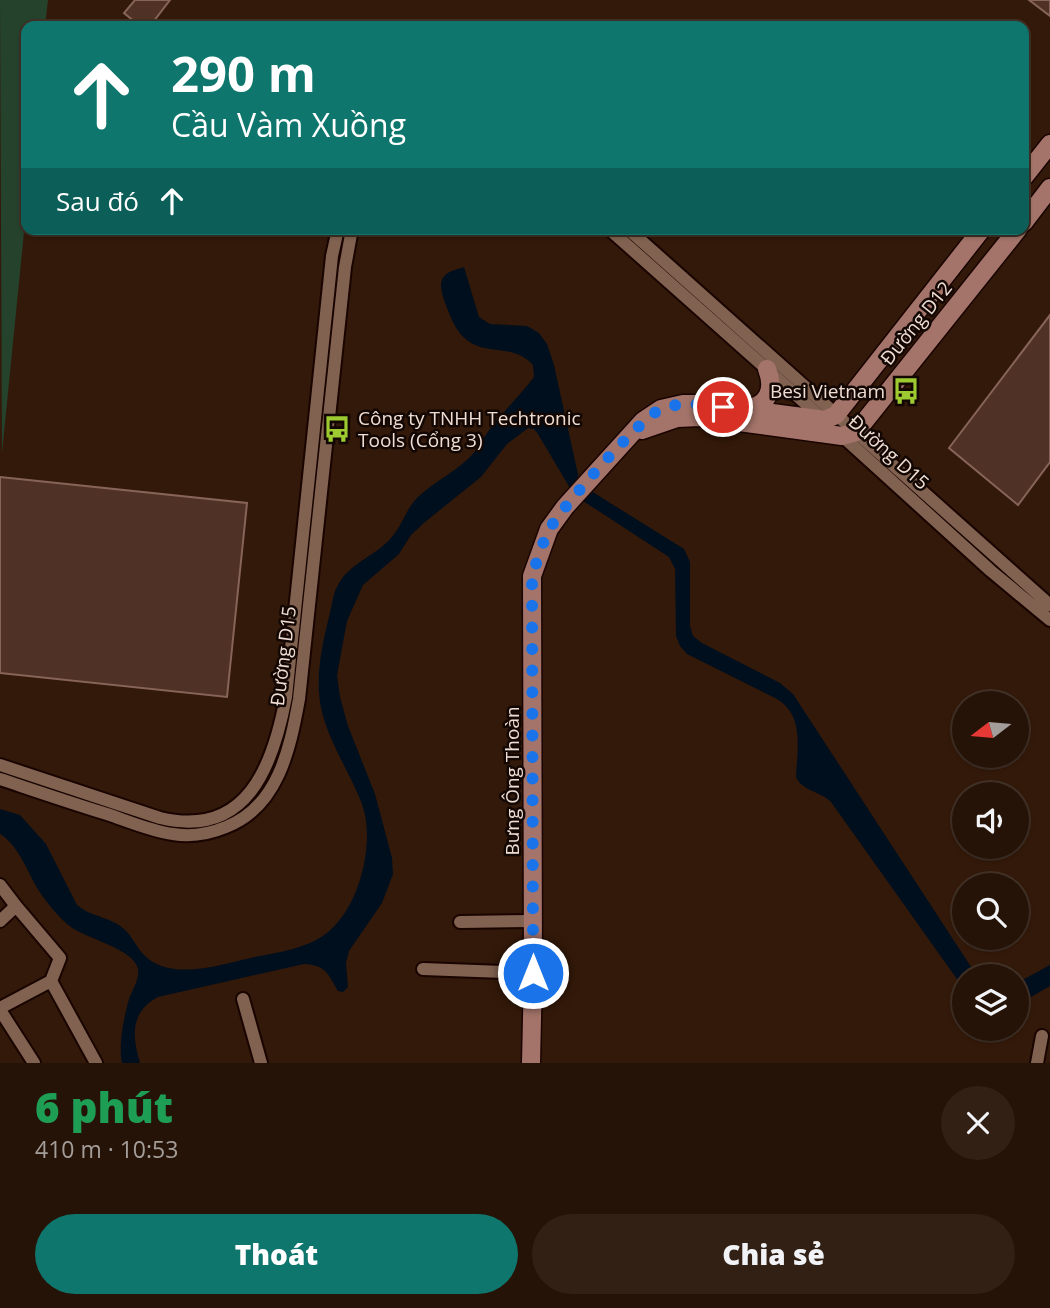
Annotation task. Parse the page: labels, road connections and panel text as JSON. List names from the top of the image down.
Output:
{
  "streets": {
    "street": ["Đường D12", "Đường D15", "Bưng Ông Thoàn"]
  },
  "crossings": [
    ["Đường D12", "Đường D15"],
    ["Đường D12", "Bưng Ông Thoàn"],
    ["Đường D15", "Bưng Ông Thoàn"]
  ],
  "places": {
    "bus stop": ["Besi Vietnam", "Công ty TNHH Techtronic Tools (Cổng 3)"]
  },
  "north": "left",
  "page": {
    "turn": ["290 m", "Cầu Vàm Xuồng"],
    "then": "Sau đó",
    "heading": ["6 phút", "410 m · 10:53"],
    "buttons": ["Thoát", "Chia sẻ"]
  }
}
